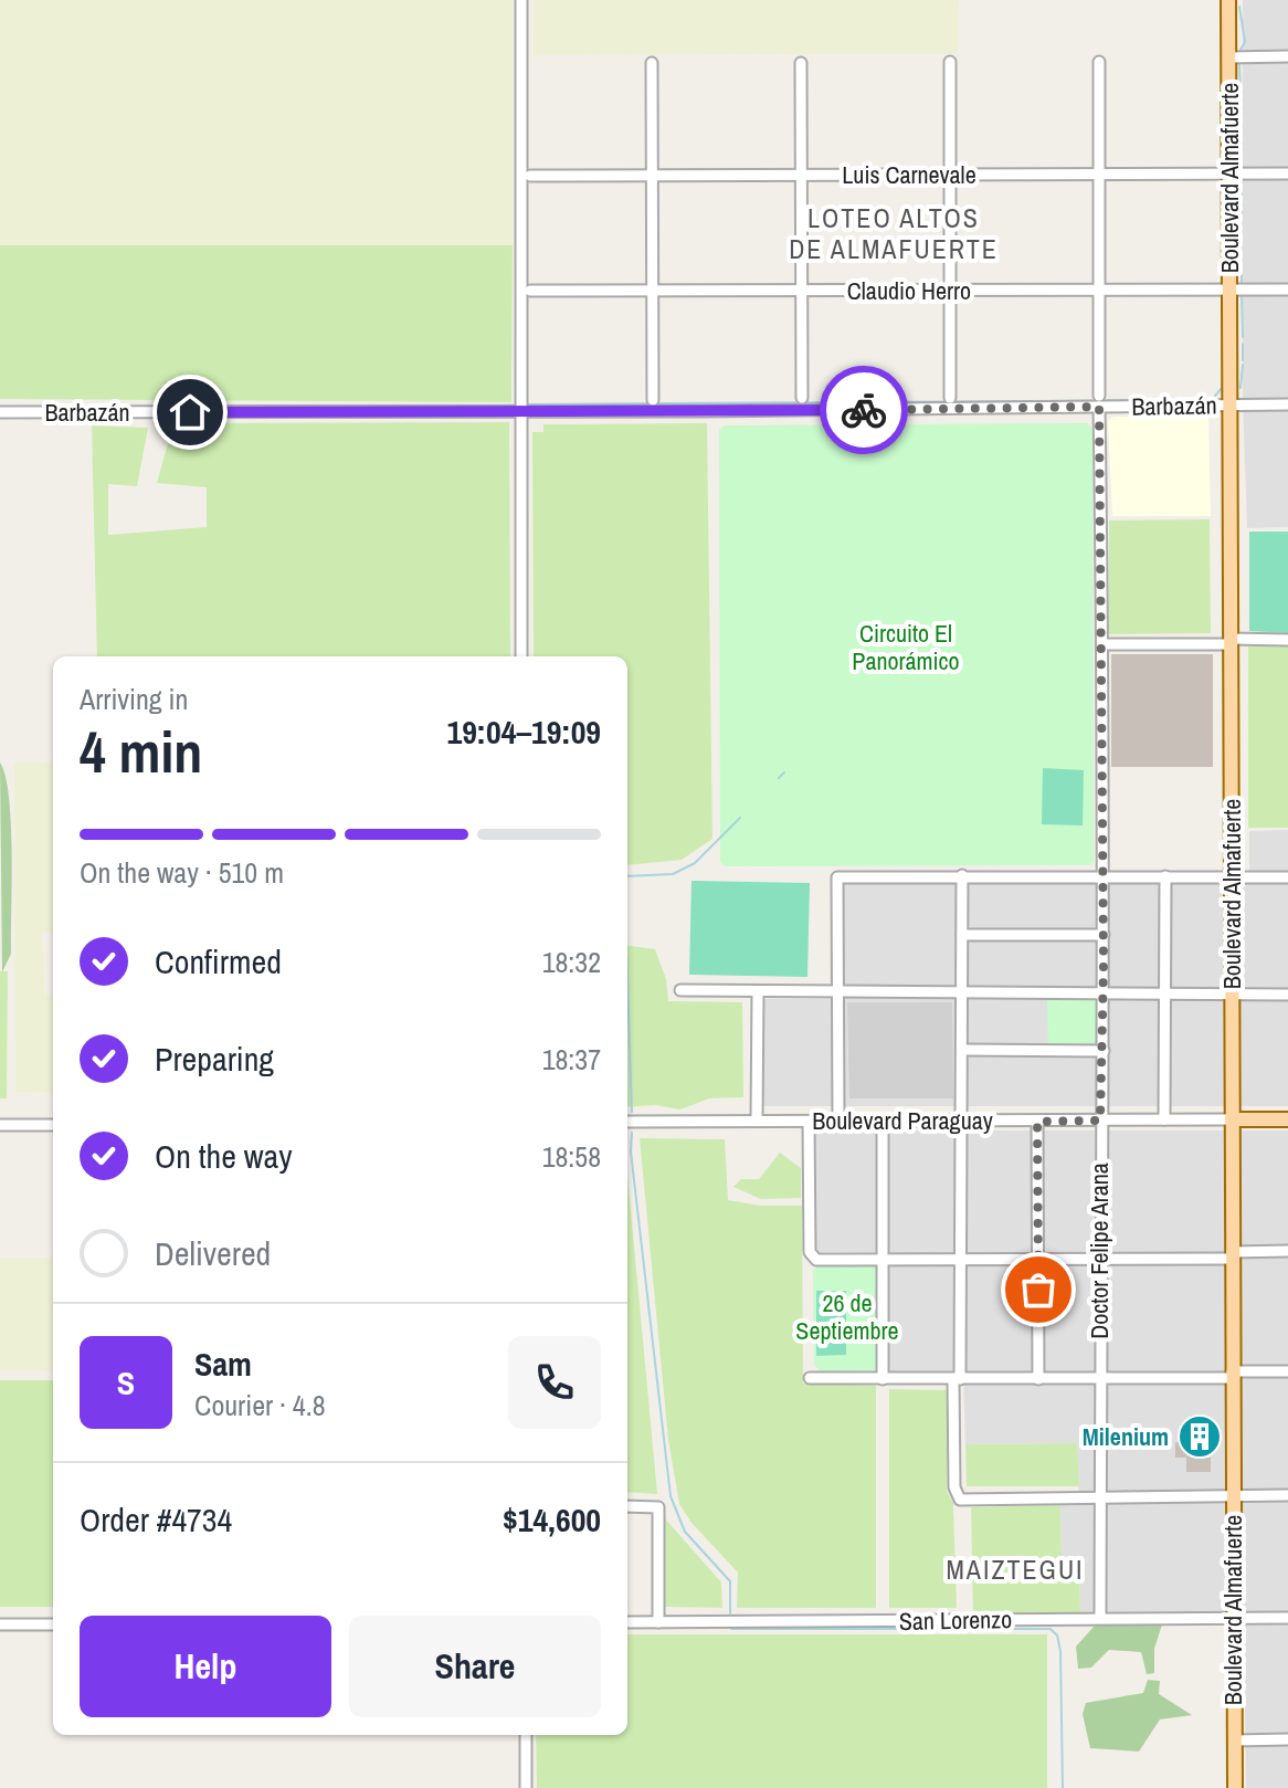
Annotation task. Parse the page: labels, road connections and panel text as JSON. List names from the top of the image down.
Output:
{
  "streets": {
    "main road": ["Boulevard Almafuerte", "Boulevard Paraguay"],
    "street": [
      "Luis Carnevale",
      "Claudio Herro",
      "Barbazán",
      "Doctor Felipe Arana",
      "San Lorenzo"
    ]
  },
  "crossings": [
    ["Luis Carnevale", "Boulevard Almafuerte"],
    ["Luis Carnevale", "Doctor Felipe Arana"],
    ["Boulevard Almafuerte", "Claudio Herro"],
    ["Boulevard Almafuerte", "Barbazán"],
    ["Boulevard Almafuerte", "Boulevard Paraguay"],
    ["Boulevard Almafuerte", "San Lorenzo"],
    ["Claudio Herro", "Doctor Felipe Arana"],
    ["Barbazán", "Doctor Felipe Arana"],
    ["Boulevard Paraguay", "Doctor Felipe Arana"],
    ["Doctor Felipe Arana", "San Lorenzo"]
  ],
  "districts": ["LOTEO ALTOS DE ALMAFUERTE", "MAIZTEGUI"],
  "parks": ["Circuito El Panorámico", "26 de Septiembre"],
  "places": {
    "building": ["Milenium"]
  },
  "page": {
    "heading": ["4 min", "Arriving in", "19:04–19:09"],
    "panel": [
      "Sam",
      "Courier · 4.8",
      "Order #4734",
      "$14,600"
    ],
    "bar": "On the way · 510 m",
    "list": [
      ["Confirmed", "18:32"],
      ["Preparing", "18:37"],
      ["On the way", "18:58"],
      "Delivered"
    ],
    "round": "S",
    "buttons": ["Help", "Share"]
  }
}
